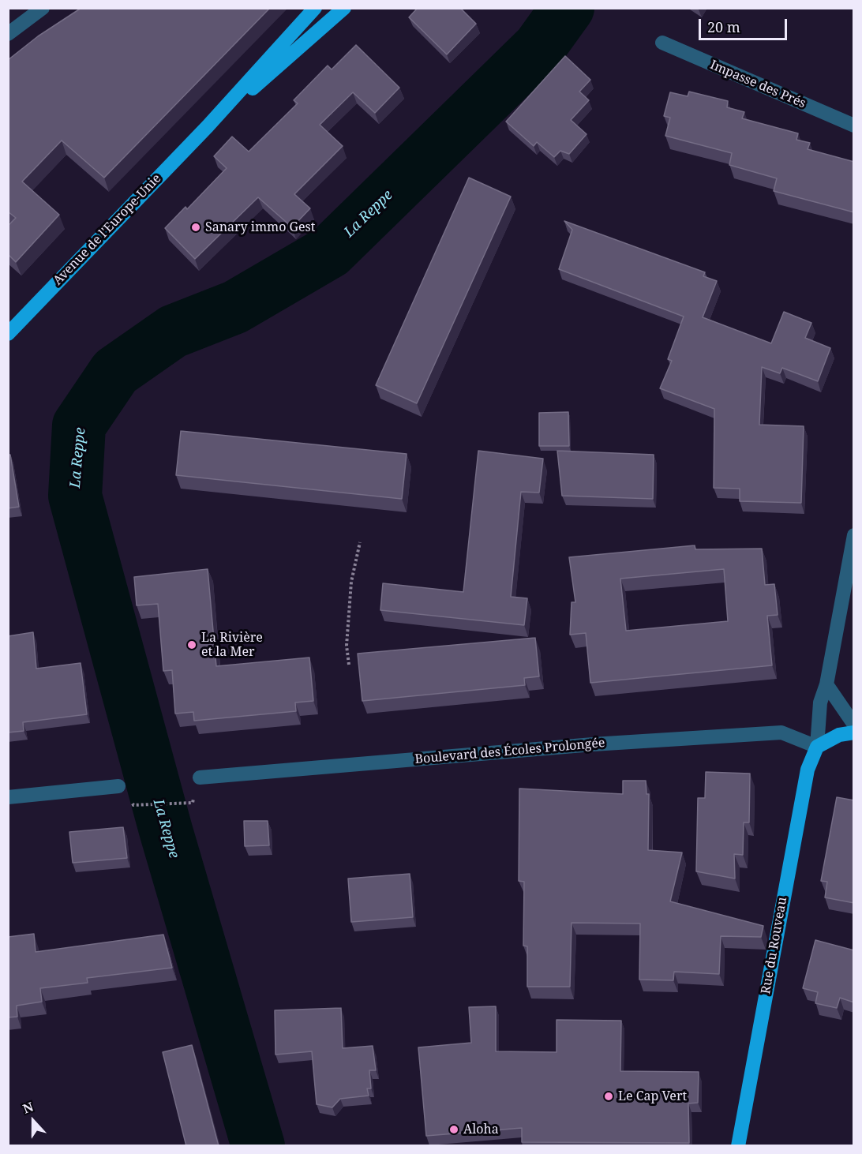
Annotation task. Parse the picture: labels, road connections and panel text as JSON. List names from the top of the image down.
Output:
{
  "streets": {
    "main road": ["Avenue de l'Europe-Unie", "Rue du Rouveau"],
    "street": ["Impasse des Prés", "Boulevard des Écoles Prolongée"]
  },
  "crossings": [
    ["Boulevard des Écoles Prolongée", "Rue du Rouveau"]
  ],
  "water": ["La Reppe"],
  "places": [
    "Sanary immo Gest",
    "La Rivière et la Mer",
    "Le Cap Vert",
    "Aloha"
  ],
  "scale_bar": "20 m",
  "north": "top"
}
